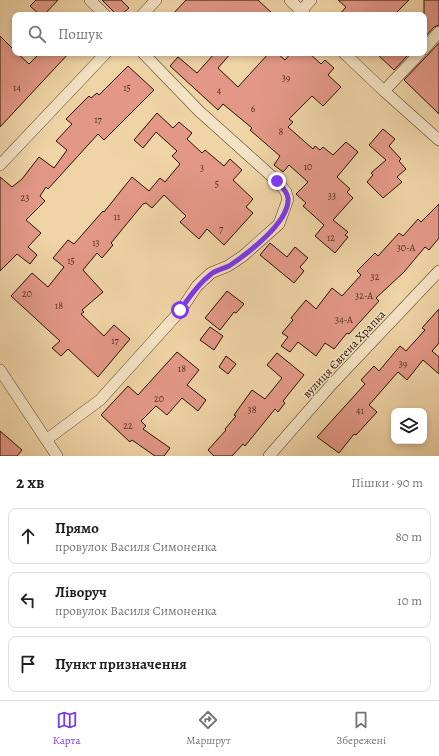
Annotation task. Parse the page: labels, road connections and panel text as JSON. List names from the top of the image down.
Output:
{
  "streets": {
    "street": ["вулиця Євгена Храпка"]
  },
  "house_numbers": [
    "39",
    "14",
    "15",
    "4",
    "6",
    "17",
    "8",
    "10",
    "3",
    "5",
    "33",
    "23",
    "11",
    "7",
    "12",
    "13",
    "30-А",
    "15",
    "32",
    "20",
    "32-А",
    "18",
    "34-А",
    "17",
    "39",
    "18",
    "20",
    "38",
    "41",
    "22"
  ],
  "page": {
    "search": "Пошук",
    "heading": ["2 хв", "Пішки · 90 m"],
    "list": [
      ["Прямо", "провулок Василя Симоненка", "80 m"],
      ["Ліворуч", "провулок Василя Симоненка", "10 m"],
      "Пункт призначення"
    ],
    "nav": ["Карта", "Маршрут", "Збережені"]
  }
}
